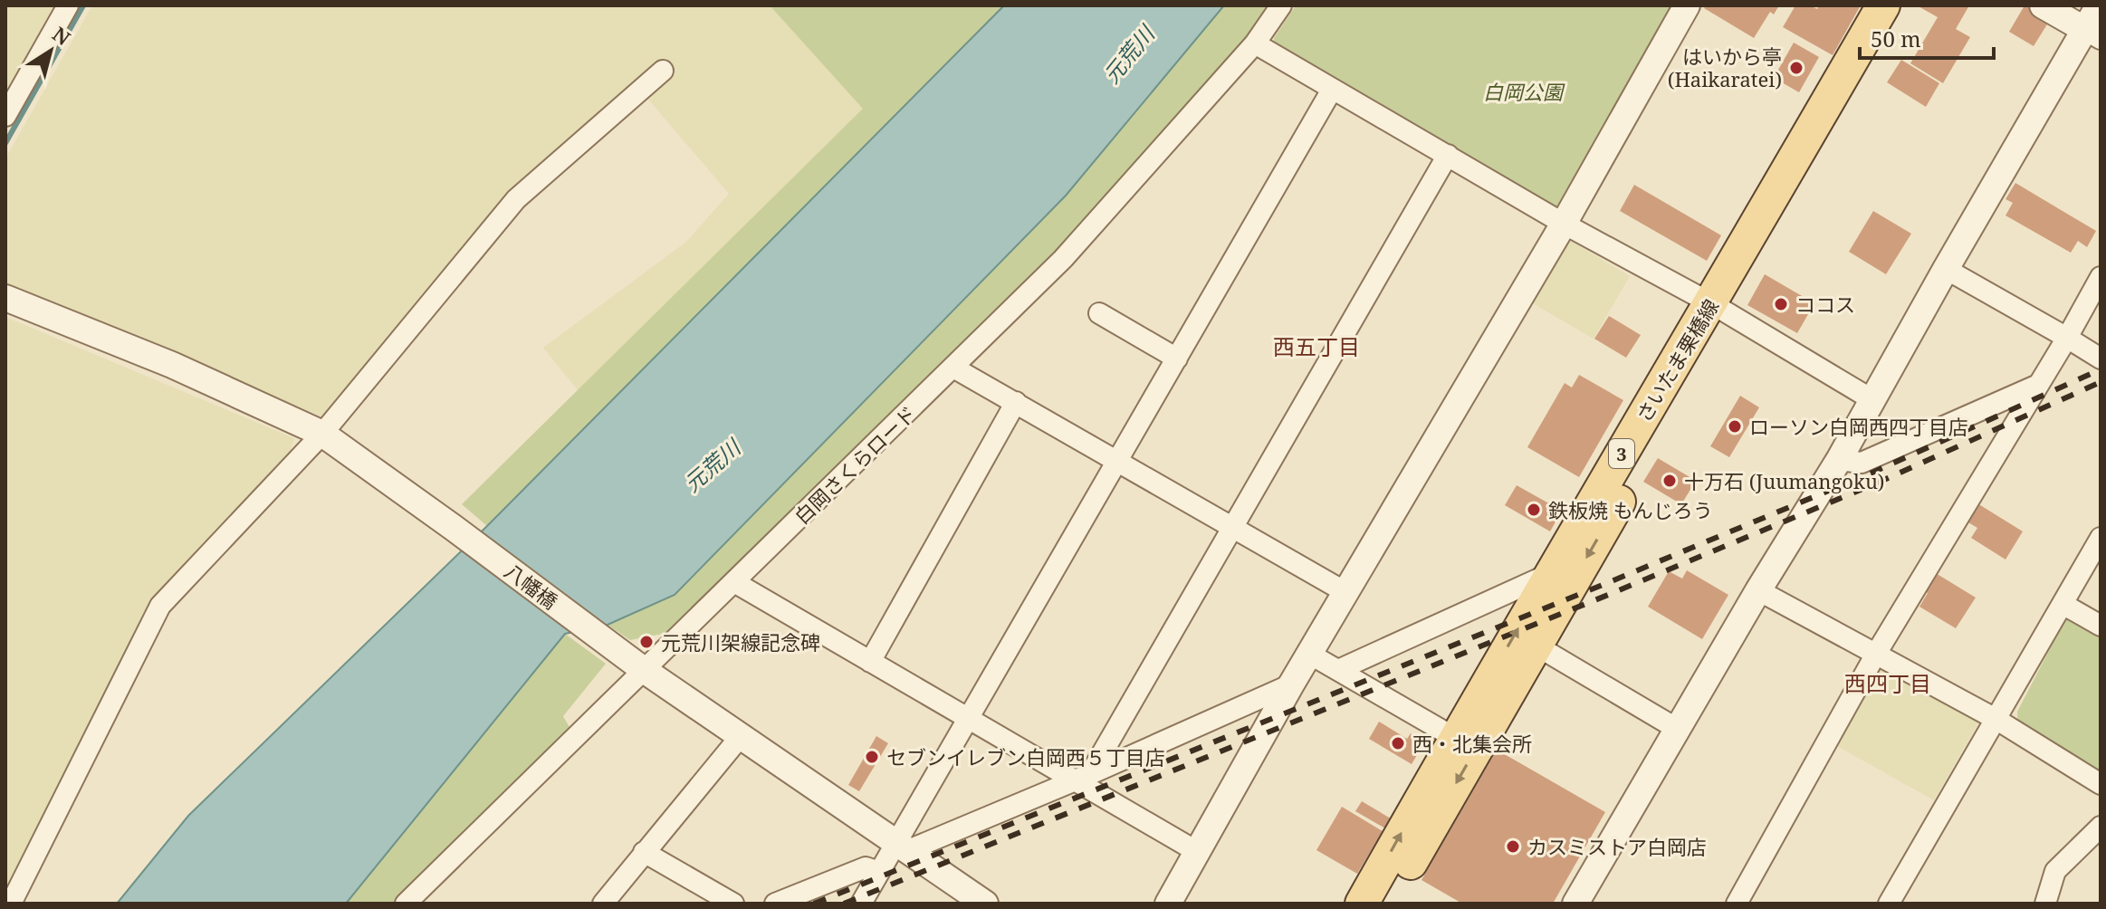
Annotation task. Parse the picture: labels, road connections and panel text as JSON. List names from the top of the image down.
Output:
{
  "streets": {
    "main road": ["さいたま栗橋線", "3"],
    "street": ["白岡さくらロード", "八幡橋"]
  },
  "crossings": [
    ["白岡さくらロード", "八幡橋"]
  ],
  "districts": ["西五丁目", "西四丁目"],
  "water": ["元荒川"],
  "parks": ["白岡公園"],
  "places": [
    "はいから亭 (Haikaratei)",
    "ココス",
    "ローソン白岡西四丁目店",
    "十万石 (Juumangoku)",
    "鉄板焼 もんじろう",
    "元荒川架線記念碑",
    "西・北集会所",
    "セブンイレブン白岡西５丁目店",
    "カスミストア白岡店"
  ],
  "scale_bar": "50 m",
  "north": "top right"
}
